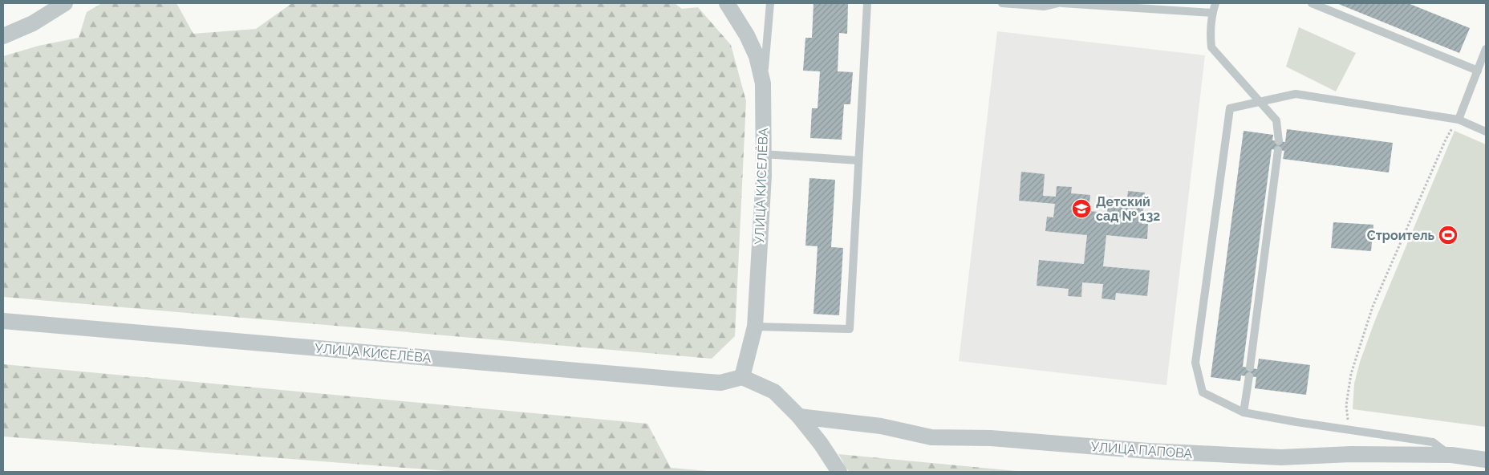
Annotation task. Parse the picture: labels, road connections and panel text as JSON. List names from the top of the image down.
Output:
{
  "streets": {
    "street": ["УЛИЦА КИСЕЛЁВА", "УЛИЦА ПАПОВА"]
  },
  "places": {
    "school or university": ["Детский сад № 132"],
    "sports": ["Строитель"]
  }
}
